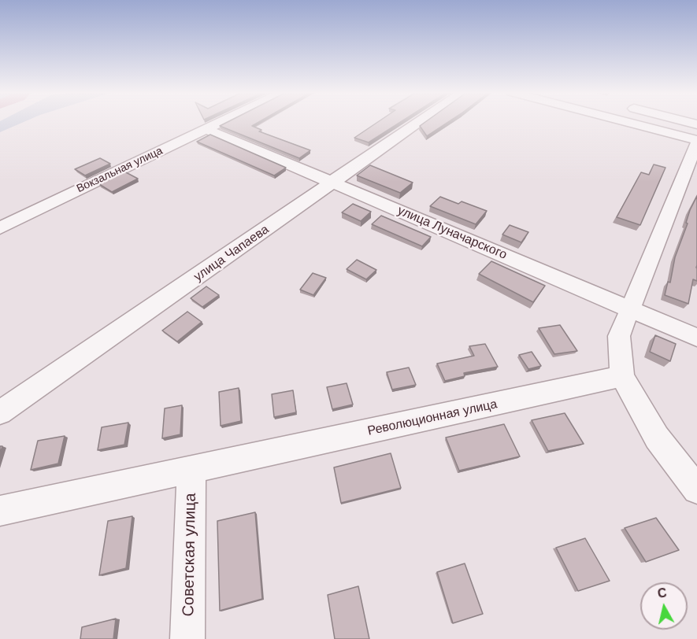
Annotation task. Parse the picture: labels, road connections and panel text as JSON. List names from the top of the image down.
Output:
{
  "streets": {
    "street": [
      "Вокзальная улица",
      "улица Луначарского",
      "улица Чапаева",
      "Революционная улица",
      "Советская улица"
    ]
  },
  "crossings": [
    ["Вокзальная улица", "улица Луначарского"],
    ["улица Луначарского", "улица Чапаева"],
    ["Революционная улица", "Советская улица"]
  ],
  "north": "top"
}
